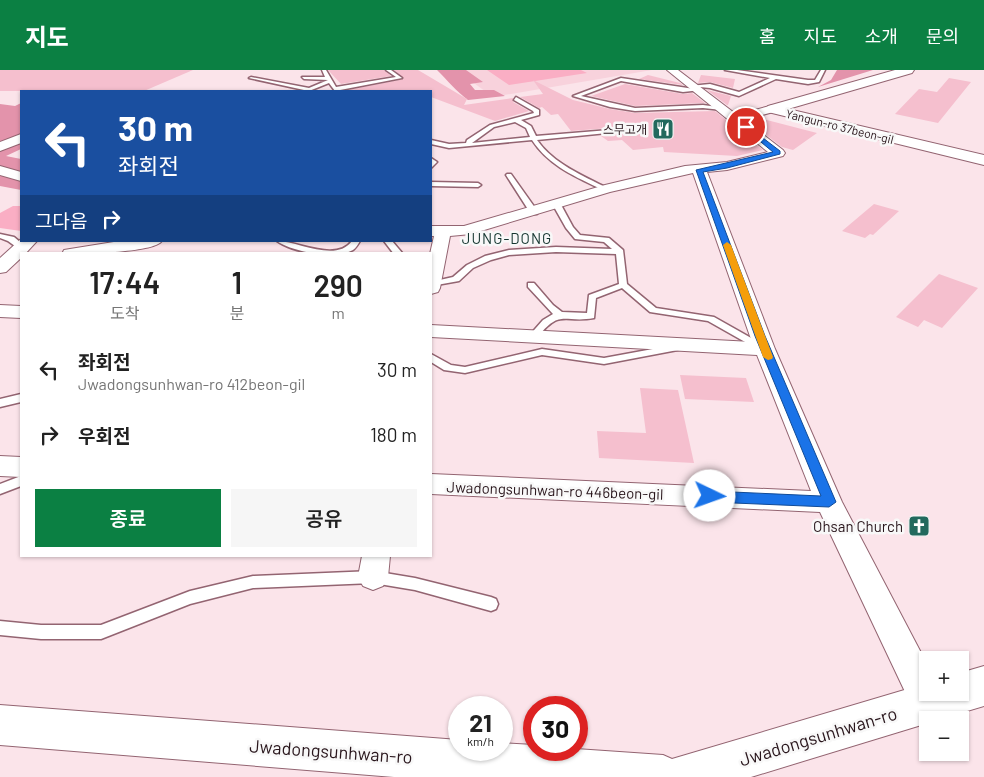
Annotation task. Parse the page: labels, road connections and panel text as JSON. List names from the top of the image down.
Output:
{
  "streets": {
    "street": ["Yangun-ro 37beon-gil", "Jwadongsunhwan-ro 446beon-gil", "Jwadongsunhwan-ro"]
  },
  "districts": ["JUNG-DONG"],
  "places": {
    "restaurant": ["스무고개"],
    "church": ["Ohsan Church"]
  },
  "page": {
    "header": "지도",
    "nav": [
      "홈",
      "지도",
      "소개",
      "문의"
    ],
    "turn": ["30 m", "좌회전"],
    "then": "그다음",
    "eta": [
      "17:44",
      "도착",
      "1",
      "분",
      "290",
      "m"
    ],
    "list": [
      {
        "name": "좌회전",
        "note": "Jwadongsunhwan-ro 412beon-gil",
        "value": "30 m"
      },
      {
        "name": "우회전",
        "value": "180 m"
      }
    ],
    "buttons": ["종료", "공유"],
    "map_buttons": ["+", "−"],
    "speed": "21 km/h",
    "limit": "30"
  }
}
